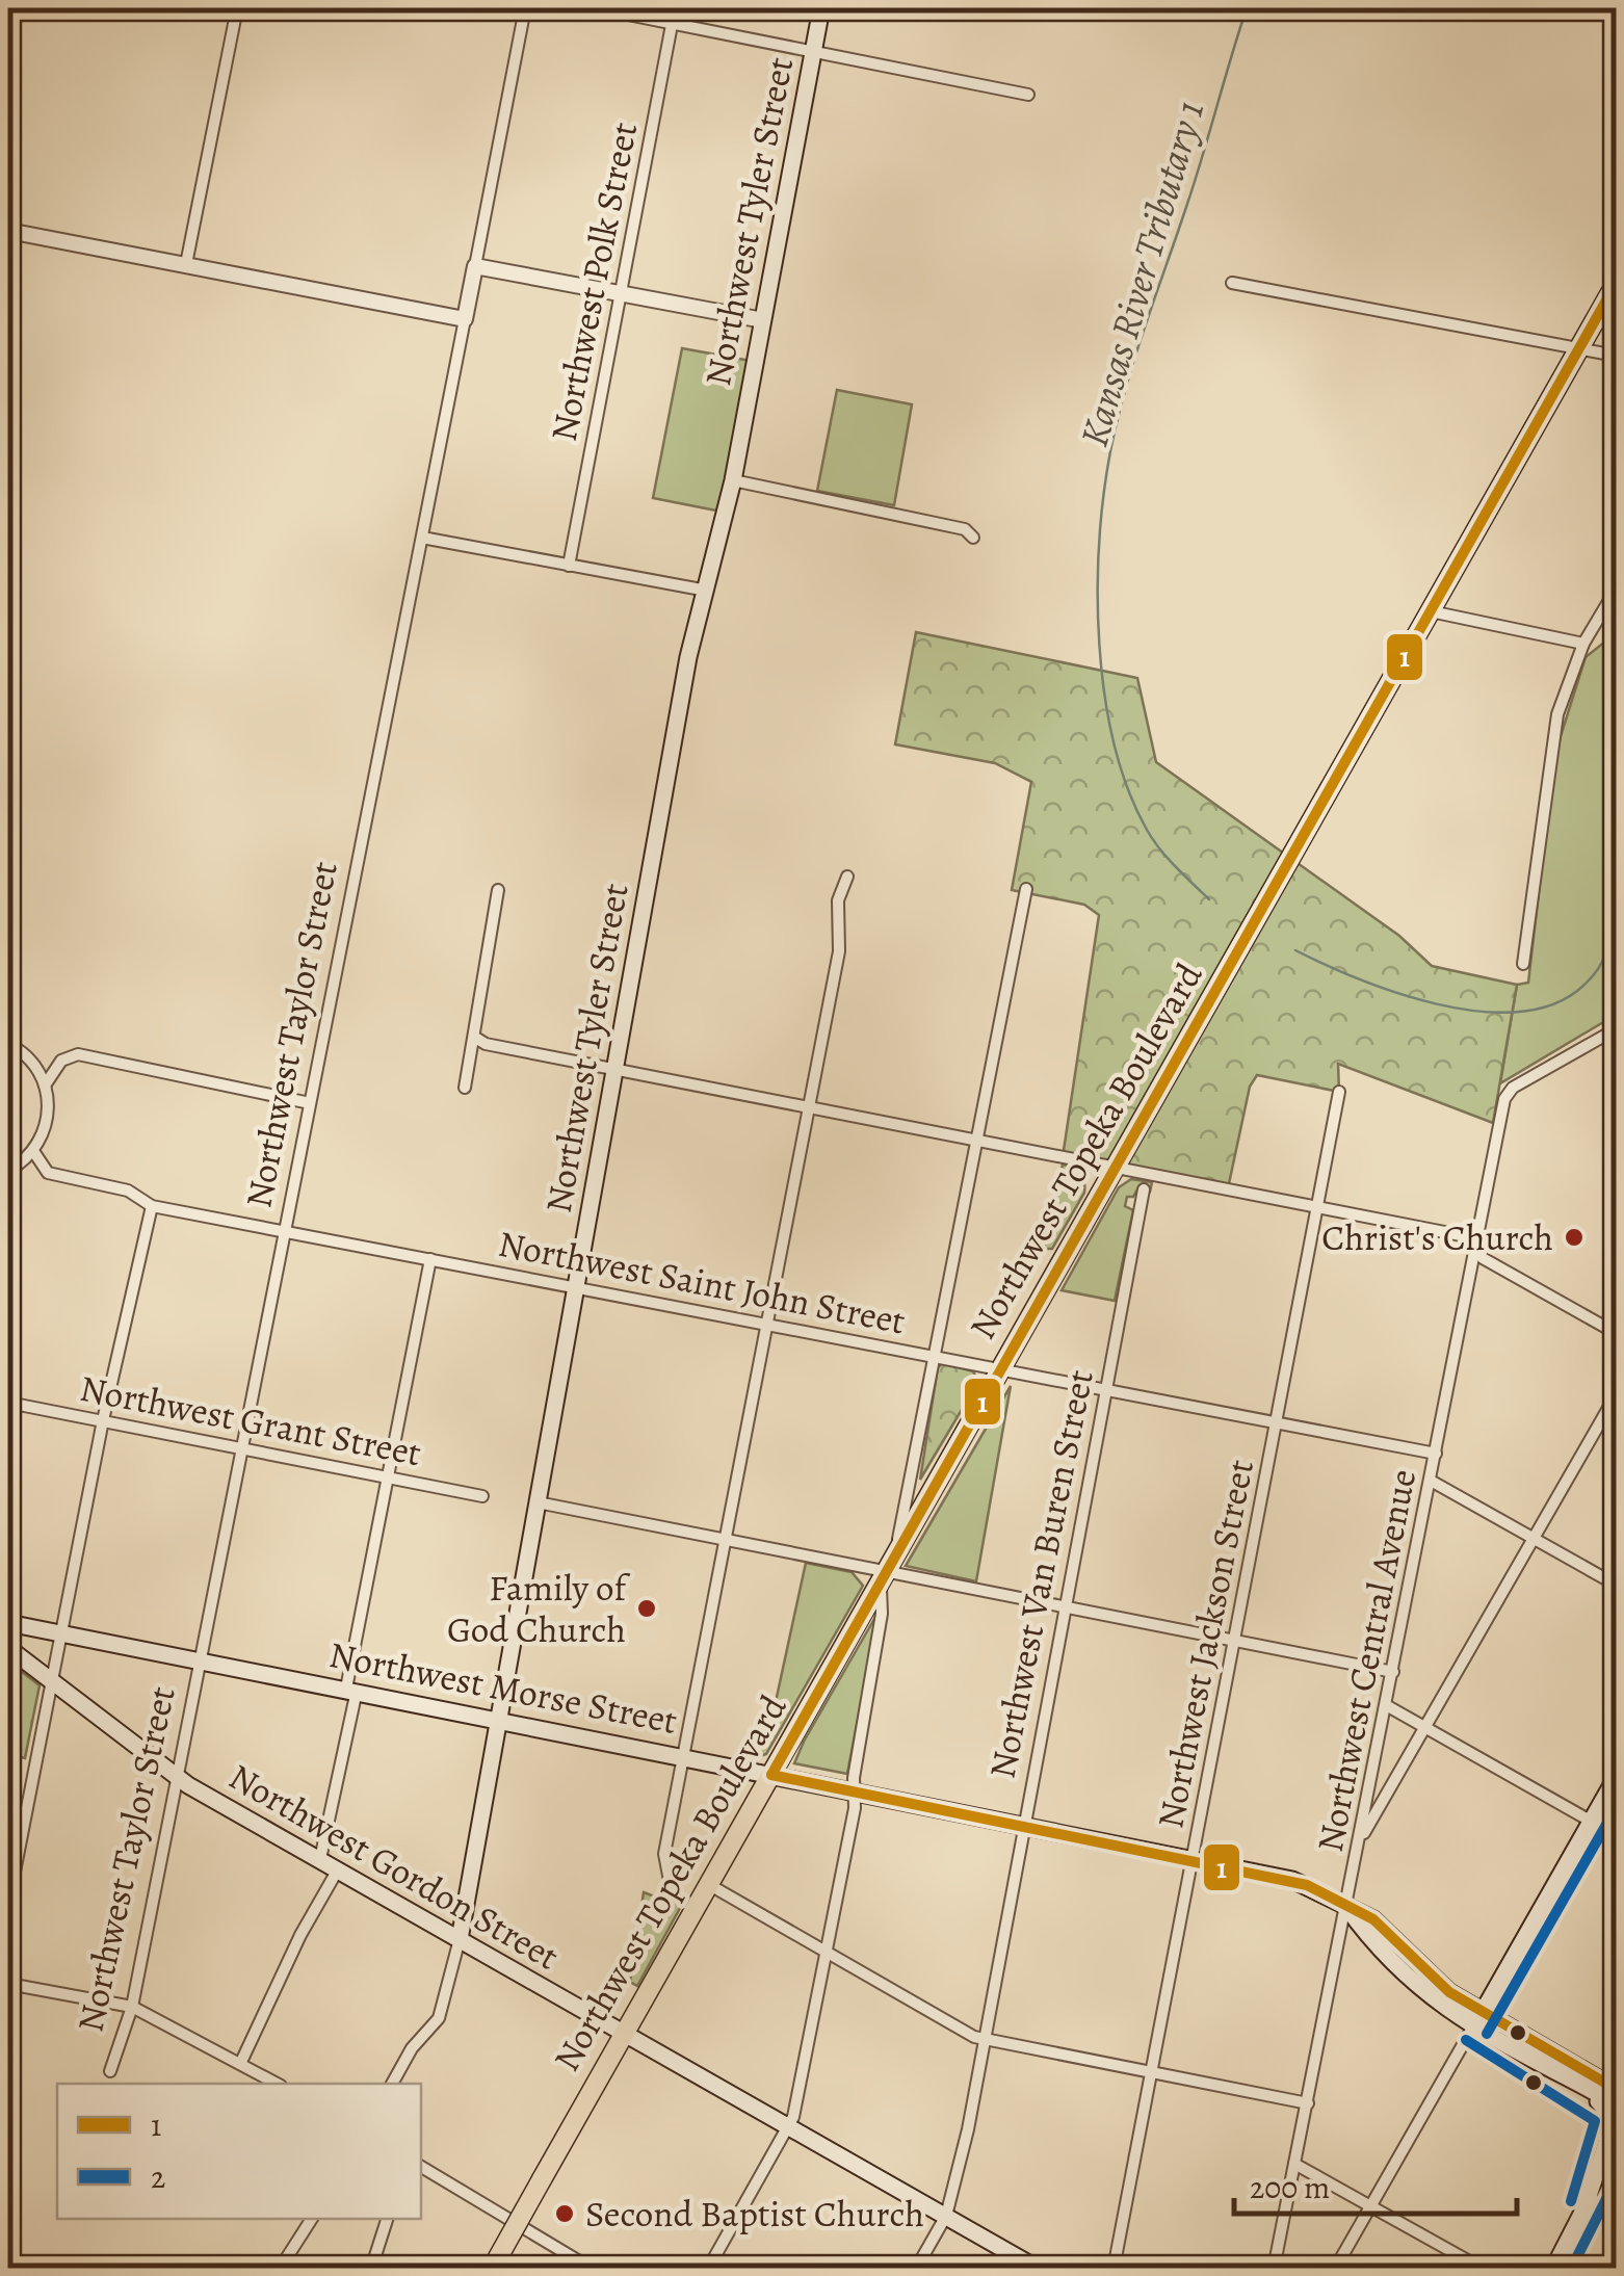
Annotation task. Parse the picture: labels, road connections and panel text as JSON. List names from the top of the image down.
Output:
{
  "streets": {
    "main road": [
      "Northwest Tyler Street",
      "Northwest Topeka Boulevard",
      "Northwest Morse Street",
      "Northwest Gordon Street"
    ],
    "street": [
      "Northwest Polk Street",
      "Northwest Taylor Street",
      "Northwest Saint John Street",
      "Northwest Grant Street",
      "Northwest Van Buren Street",
      "Northwest Jackson Street",
      "Northwest Central Avenue"
    ]
  },
  "crossings": [
    ["Northwest Tyler Street", "Northwest Saint John Street"],
    ["Northwest Tyler Street", "Northwest Morse Street"],
    ["Northwest Tyler Street", "Northwest Gordon Street"],
    ["Northwest Taylor Street", "Northwest Saint John Street"],
    ["Northwest Taylor Street", "Northwest Grant Street"],
    ["Northwest Taylor Street", "Northwest Morse Street"],
    ["Northwest Taylor Street", "Northwest Gordon Street"],
    ["Northwest Topeka Boulevard", "Northwest Saint John Street"],
    ["Northwest Topeka Boulevard", "Northwest Morse Street"],
    ["Northwest Topeka Boulevard", "Northwest Gordon Street"],
    ["Northwest Saint John Street", "Northwest Van Buren Street"],
    ["Northwest Saint John Street", "Northwest Jackson Street"],
    ["Northwest Saint John Street", "Northwest Central Avenue"],
    ["Northwest Van Buren Street", "Northwest Morse Street"],
    ["Northwest Van Buren Street", "Northwest Gordon Street"],
    ["Northwest Jackson Street", "Northwest Morse Street"],
    ["Northwest Central Avenue", "Northwest Morse Street"]
  ],
  "water": ["Kansas River Tributary 1"],
  "places": ["Christ's Church", "Family of God Church", "Second Baptist Church"],
  "lines": ["transit line 1", "transit line 2"],
  "legend": ["1", "2"],
  "scale_bar": "200 m"
}
